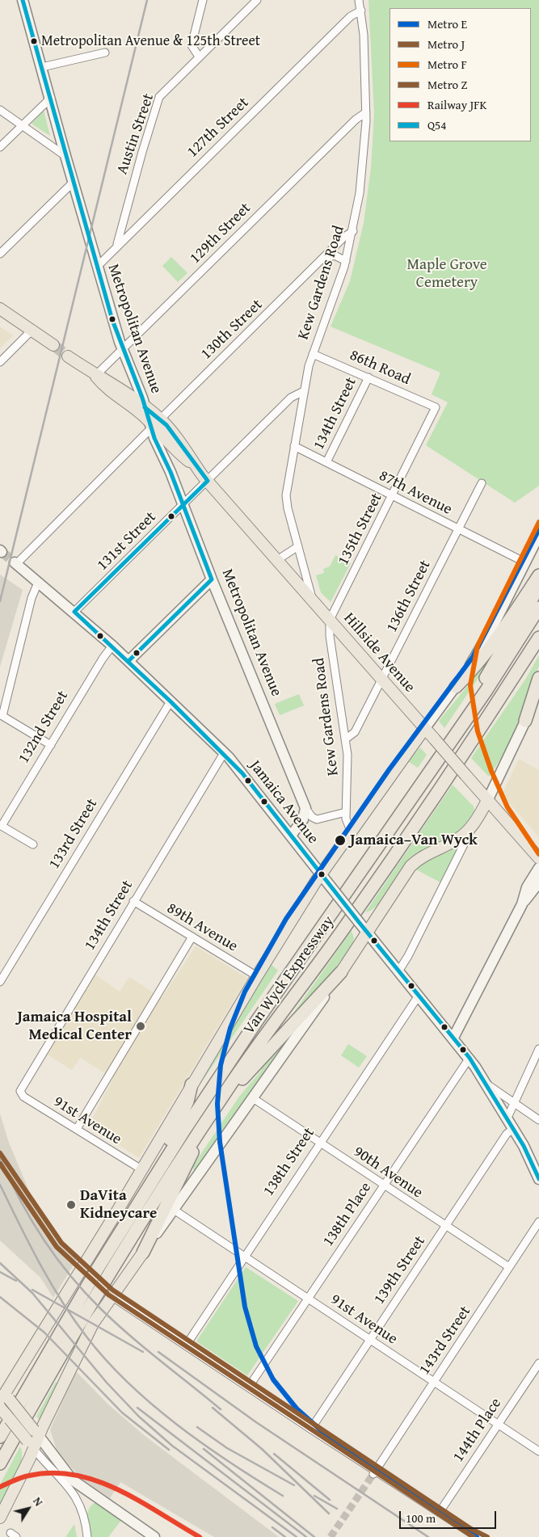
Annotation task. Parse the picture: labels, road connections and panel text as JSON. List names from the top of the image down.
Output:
{
  "streets": {
    "highway": ["Van Wyck Expressway"],
    "main road": ["Metropolitan Avenue", "Hillside Avenue", "Jamaica Avenue"],
    "street": [
      "127th Street",
      "Austin Street",
      "129th Street",
      "Kew Gardens Road",
      "130th Street",
      "86th Road",
      "134th Street",
      "87th Avenue",
      "135th Street",
      "131st Street",
      "136th Street",
      "132nd Street",
      "133rd Street",
      "89th Avenue",
      "91st Avenue",
      "138th Street",
      "90th Avenue",
      "138th Place",
      "139th Street",
      "143rd Street",
      "144th Place"
    ]
  },
  "crossings": [
    ["127th Street", "Austin Street"],
    ["127th Street", "Kew Gardens Road"],
    ["127th Street", "Metropolitan Avenue"],
    ["129th Street", "Kew Gardens Road"],
    ["129th Street", "Metropolitan Avenue"],
    ["129th Street", "Hillside Avenue"],
    ["Kew Gardens Road", "130th Street"],
    ["Kew Gardens Road", "86th Road"],
    ["Kew Gardens Road", "87th Avenue"],
    ["Kew Gardens Road", "135th Street"],
    ["Kew Gardens Road", "131st Street"],
    ["Kew Gardens Road", "136th Street"],
    ["Kew Gardens Road", "Hillside Avenue"],
    ["Metropolitan Avenue", "130th Street"],
    ["Metropolitan Avenue", "131st Street"],
    ["Metropolitan Avenue", "Hillside Avenue"],
    ["130th Street", "Hillside Avenue"],
    ["130th Street", "Jamaica Avenue"],
    ["86th Road", "134th Street"],
    ["86th Road", "135th Street"],
    ["134th Street", "87th Avenue"],
    ["134th Street", "Jamaica Avenue"],
    ["134th Street", "89th Avenue"],
    ["134th Street", "91st Avenue"],
    ["87th Avenue", "135th Street"],
    ["87th Avenue", "136th Street"],
    ["135th Street", "Hillside Avenue"],
    ["131st Street", "Hillside Avenue"],
    ["131st Street", "Jamaica Avenue"],
    ["136th Street", "Hillside Avenue"],
    ["132nd Street", "Jamaica Avenue"],
    ["Jamaica Avenue", "133rd Street"],
    ["Jamaica Avenue", "138th Street"],
    ["Jamaica Avenue", "138th Place"],
    ["Jamaica Avenue", "139th Street"],
    ["91st Avenue", "138th Street"],
    ["91st Avenue", "138th Place"],
    ["91st Avenue", "139th Street"],
    ["91st Avenue", "143rd Street"],
    ["91st Avenue", "144th Place"],
    ["138th Street", "90th Avenue"],
    ["90th Avenue", "138th Place"],
    ["90th Avenue", "139th Street"],
    ["90th Avenue", "143rd Street"]
  ],
  "parks": ["Maple Grove Cemetery"],
  "places": [
    "Metropolitan Avenue & 125th Street",
    "Jamaica–Van Wyck",
    "Jamaica Hospital Medical Center",
    "DaVita Kidneycare"
  ],
  "lines": [
    "transit line Q54",
    "metro line F",
    "metro line E",
    "metro line J",
    "metro line Z",
    "rail line JFK"
  ],
  "legend": [
    "Metro E",
    "Metro J",
    "Metro F",
    "Metro Z",
    "Railway JFK",
    "Q54"
  ],
  "scale_bar": "100 m",
  "north": "top right"
}
